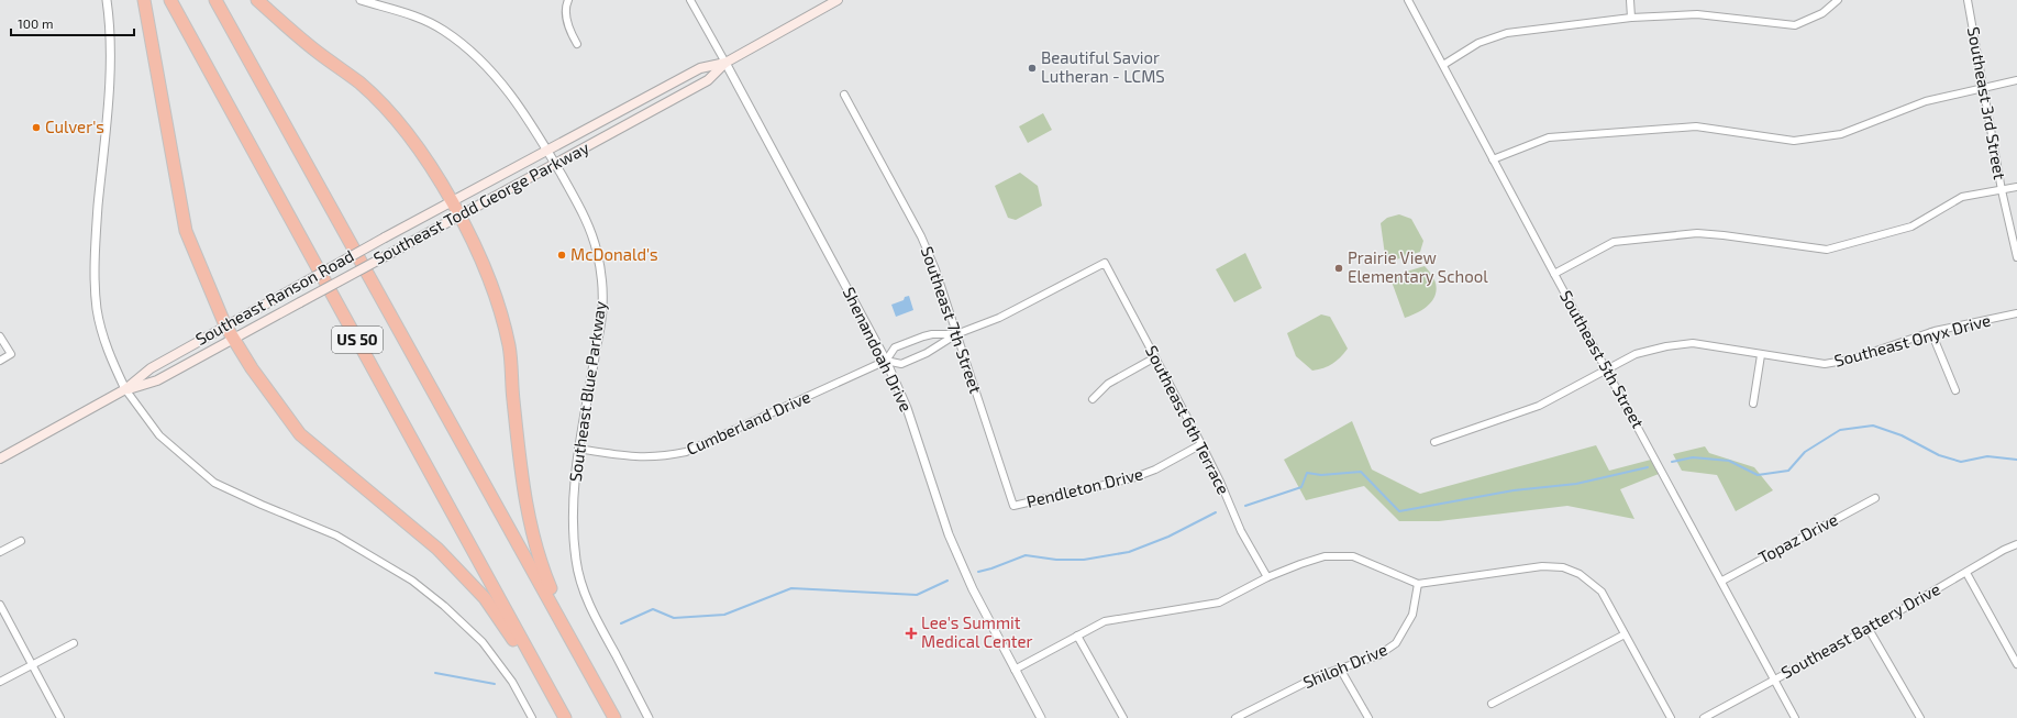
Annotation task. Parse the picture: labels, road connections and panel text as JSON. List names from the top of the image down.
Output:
{
  "streets": {
    "highway": ["US 50"],
    "main road": ["Southeast Todd George Parkway", "Southeast Ranson Road"],
    "street": [
      "Southeast 3rd Street",
      "Southeast 7th Street",
      "Southeast Onyx Drive",
      "Shenandoah Drive",
      "Southeast 5th Street",
      "Southeast Blue Parkway",
      "Southeast 6th Terrace",
      "Cumberland Drive",
      "Pendleton Drive",
      "Topaz Drive",
      "Southeast Battery Drive",
      "Shiloh Drive"
    ]
  },
  "crossings": [
    ["Southeast Todd George Parkway", "Southeast Ranson Road"],
    ["Southeast Todd George Parkway", "Shenandoah Drive"],
    ["Southeast Todd George Parkway", "Southeast Blue Parkway"],
    ["Southeast 7th Street", "Cumberland Drive"],
    ["Southeast 7th Street", "Pendleton Drive"],
    ["Southeast Onyx Drive", "Southeast 5th Street"],
    ["Shenandoah Drive", "Cumberland Drive"],
    ["Southeast 5th Street", "Topaz Drive"],
    ["Southeast 5th Street", "Southeast Battery Drive"],
    ["Southeast Blue Parkway", "Cumberland Drive"],
    ["Southeast 6th Terrace", "Cumberland Drive"],
    ["Southeast 6th Terrace", "Pendleton Drive"]
  ],
  "places": {
    "other": [
      "Beautiful Savior Lutheran - LCMS",
      "Culver's",
      "McDonald's",
      "Prairie View Elementary School"
    ],
    "health": ["Lee's Summit Medical Center"]
  },
  "scale_bar": "100 m"
}
